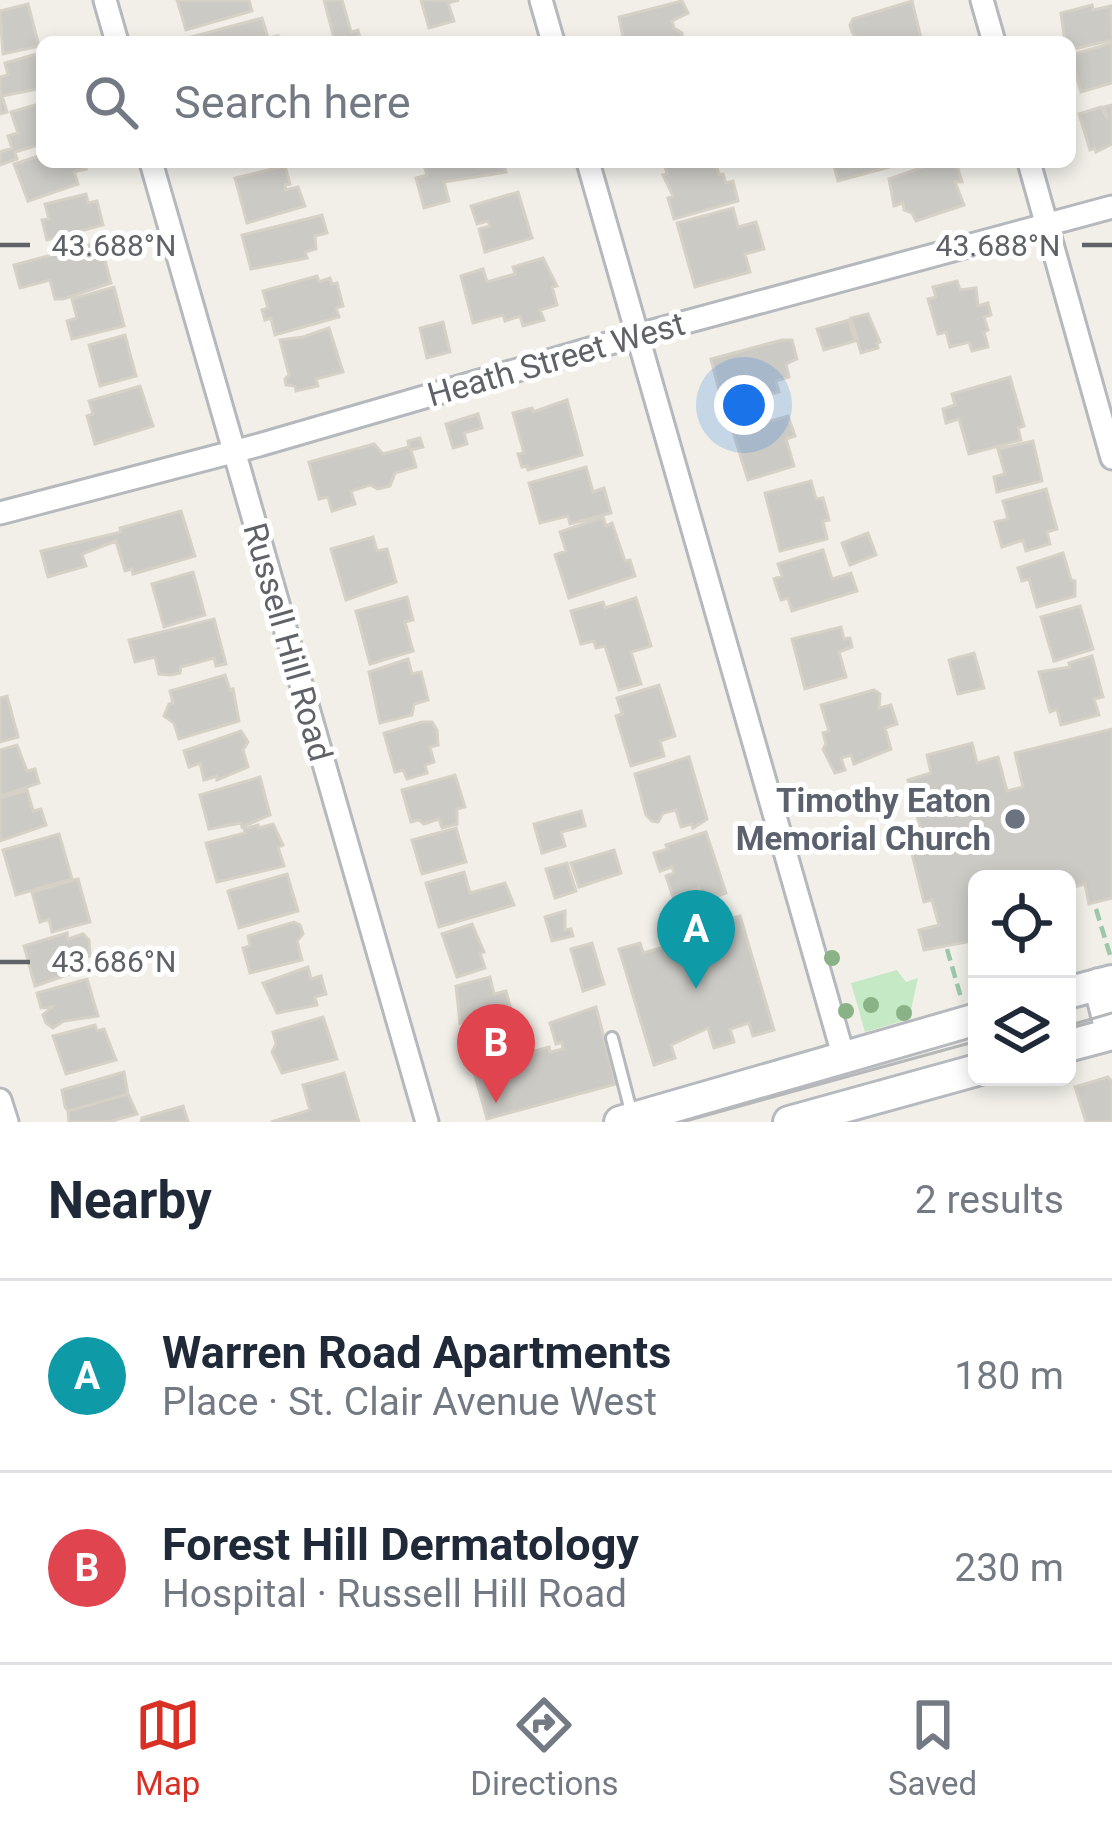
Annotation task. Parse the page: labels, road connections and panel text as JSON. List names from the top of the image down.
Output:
{
  "streets": {
    "street": ["Heath Street West", "Russell Hill Road"]
  },
  "crossings": [
    ["Heath Street West", "Russell Hill Road"]
  ],
  "places": ["Timothy Eaton Memorial Church"],
  "page": {
    "search": "Search here",
    "pins": ["A", "B"],
    "heading": ["Nearby", "2 results"],
    "list": [
      {
        "mark": "A",
        "name": "Warren Road Apartments",
        "note": "Place · St. Clair Avenue West",
        "value": "180 m"
      },
      {
        "mark": "B",
        "name": "Forest Hill Dermatology",
        "note": "Hospital · Russell Hill Road",
        "value": "230 m"
      }
    ],
    "nav": ["Map", "Directions", "Saved"]
  },
  "coordinates": ["43.688°N", "43.686°N"]
}
